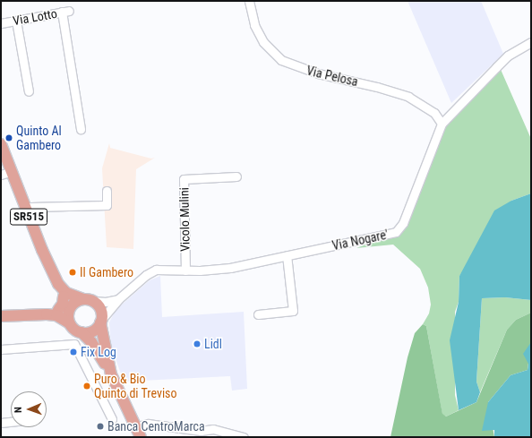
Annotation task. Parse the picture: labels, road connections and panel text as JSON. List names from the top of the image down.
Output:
{
  "streets": {
    "main road": ["SR515"],
    "street": [
      "Via Lotto",
      "Via Pelosa",
      "Vicolo Mulini",
      "Via Nogare'"
    ]
  },
  "crossings": [
    ["Via Pelosa", "Via Nogare'"],
    ["Vicolo Mulini", "Via Nogare'"]
  ],
  "places": [
    "Quinto Al Gambero",
    "Il Gambero",
    "Lidl",
    "Fix Log",
    "Puro & Bio Quinto di Treviso",
    "Banca CentroMarca"
  ],
  "north": "left"
}
